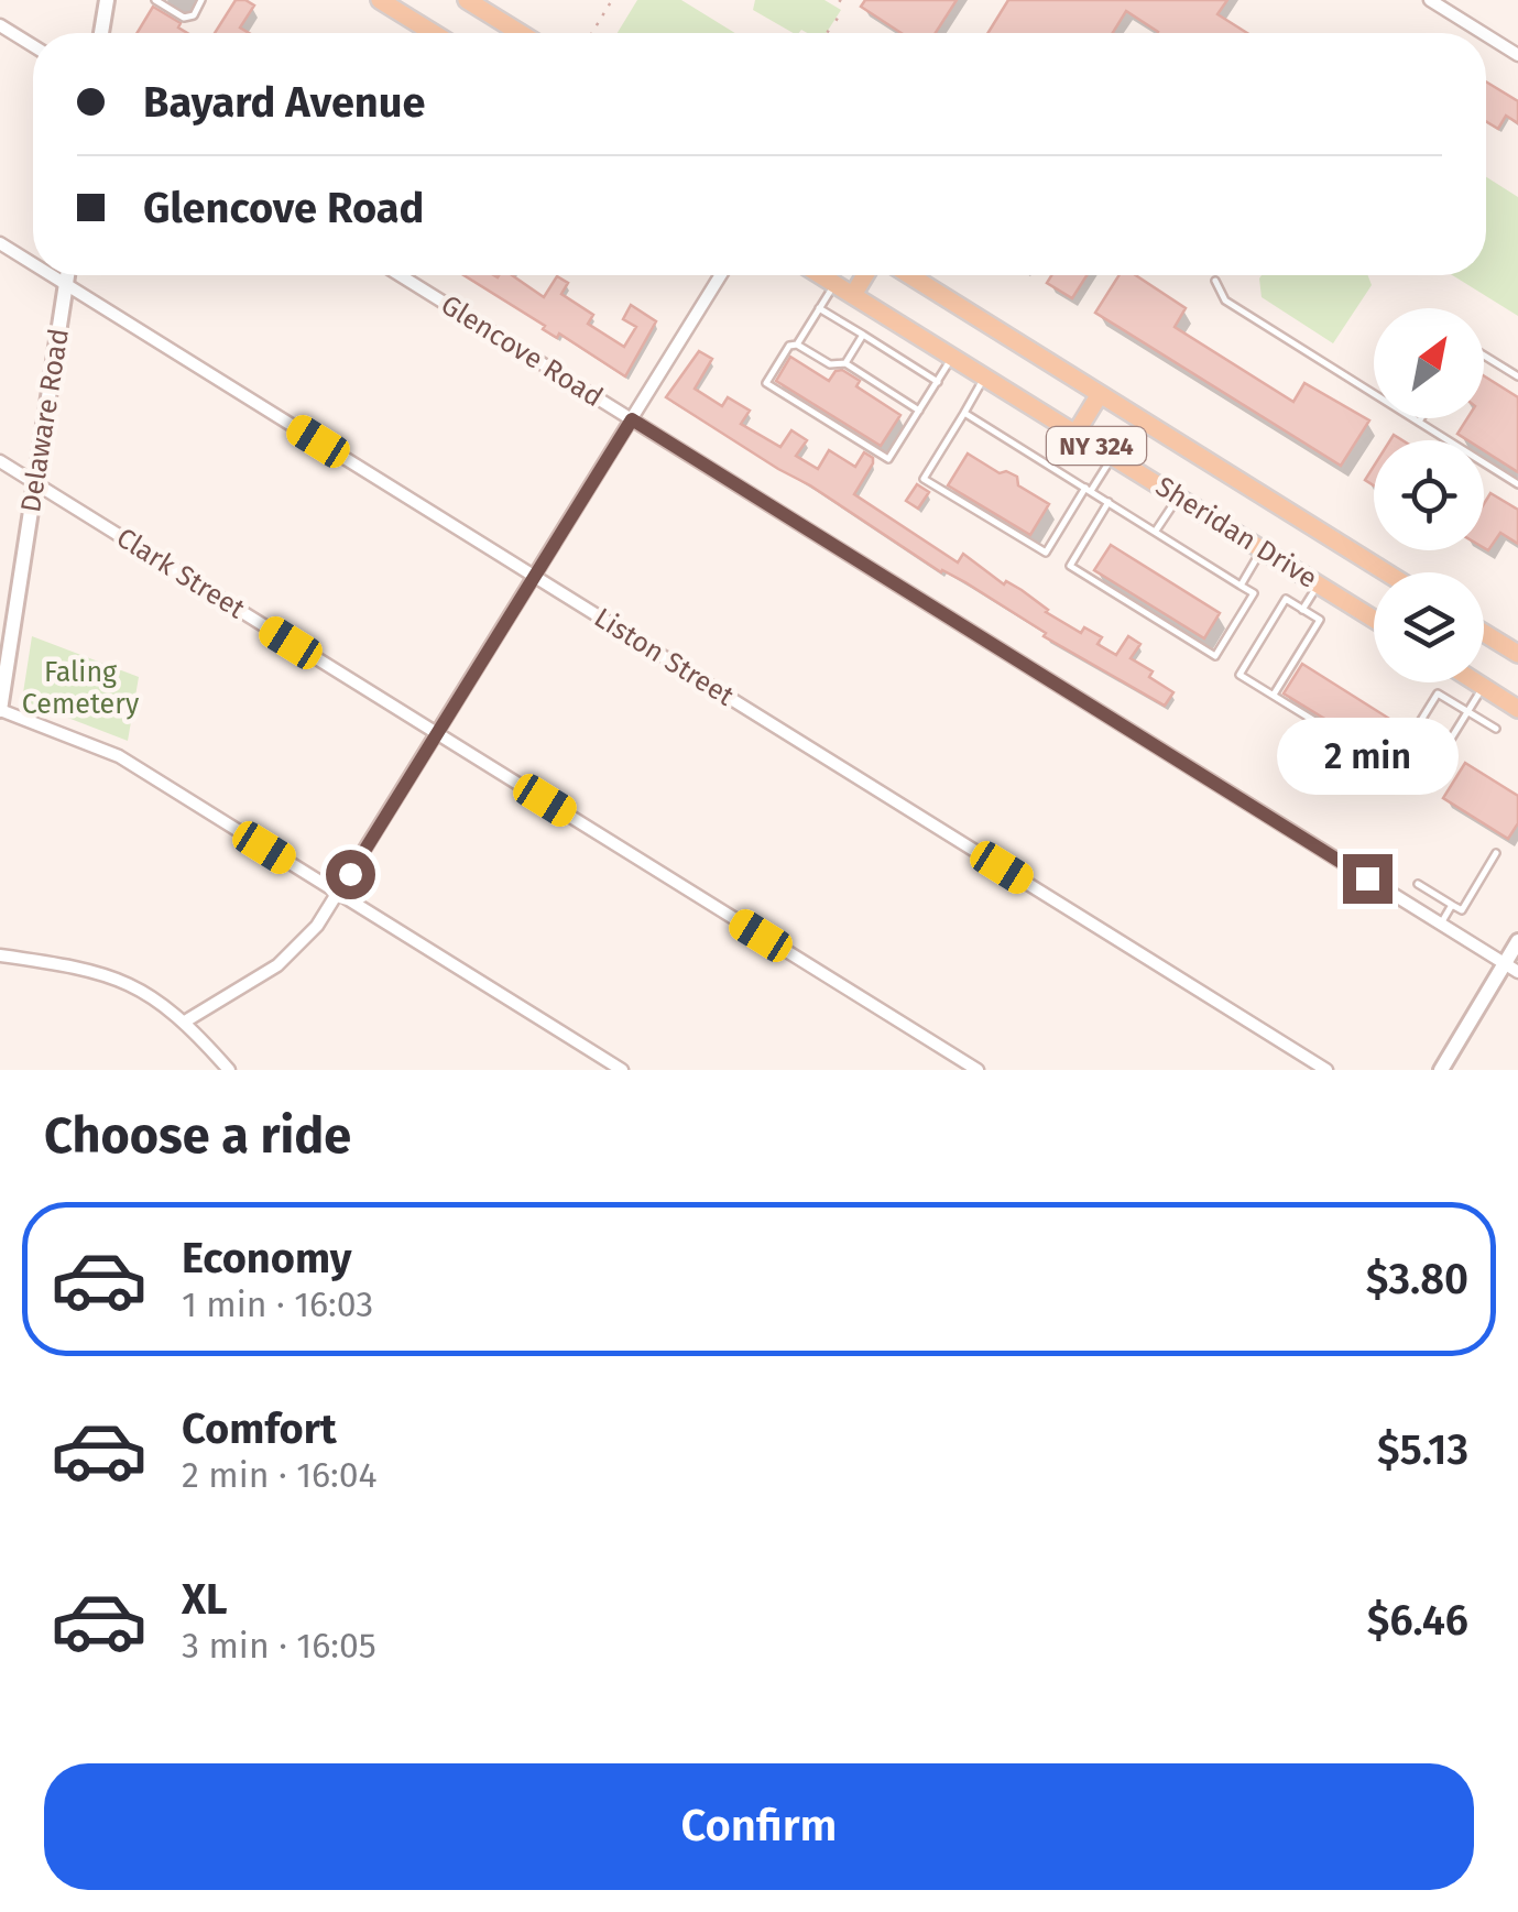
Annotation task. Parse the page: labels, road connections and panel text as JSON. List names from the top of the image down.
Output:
{
  "streets": {
    "main road": ["NY 324", "Sheridan Drive"],
    "street": [
      "Glencove Road",
      "Delaware Road",
      "Clark Street",
      "Liston Street"
    ]
  },
  "crossings": [
    ["Delaware Road", "Clark Street"],
    ["Delaware Road", "Liston Street"]
  ],
  "parks": ["Faling Cemetery"],
  "north": "top right",
  "page": {
    "banner": ["Bayard Avenue", "Glencove Road"],
    "bubble": "2 min",
    "heading": "Choose a ride",
    "list": [
      {
        "name": "Economy",
        "note": "1 min · 16:03",
        "value": "$3.80"
      },
      {
        "name": "Comfort",
        "note": "2 min · 16:04",
        "value": "$5.13"
      },
      {
        "name": "XL",
        "note": "3 min · 16:05",
        "value": "$6.46"
      }
    ],
    "buttons": "Confirm"
  }
}
